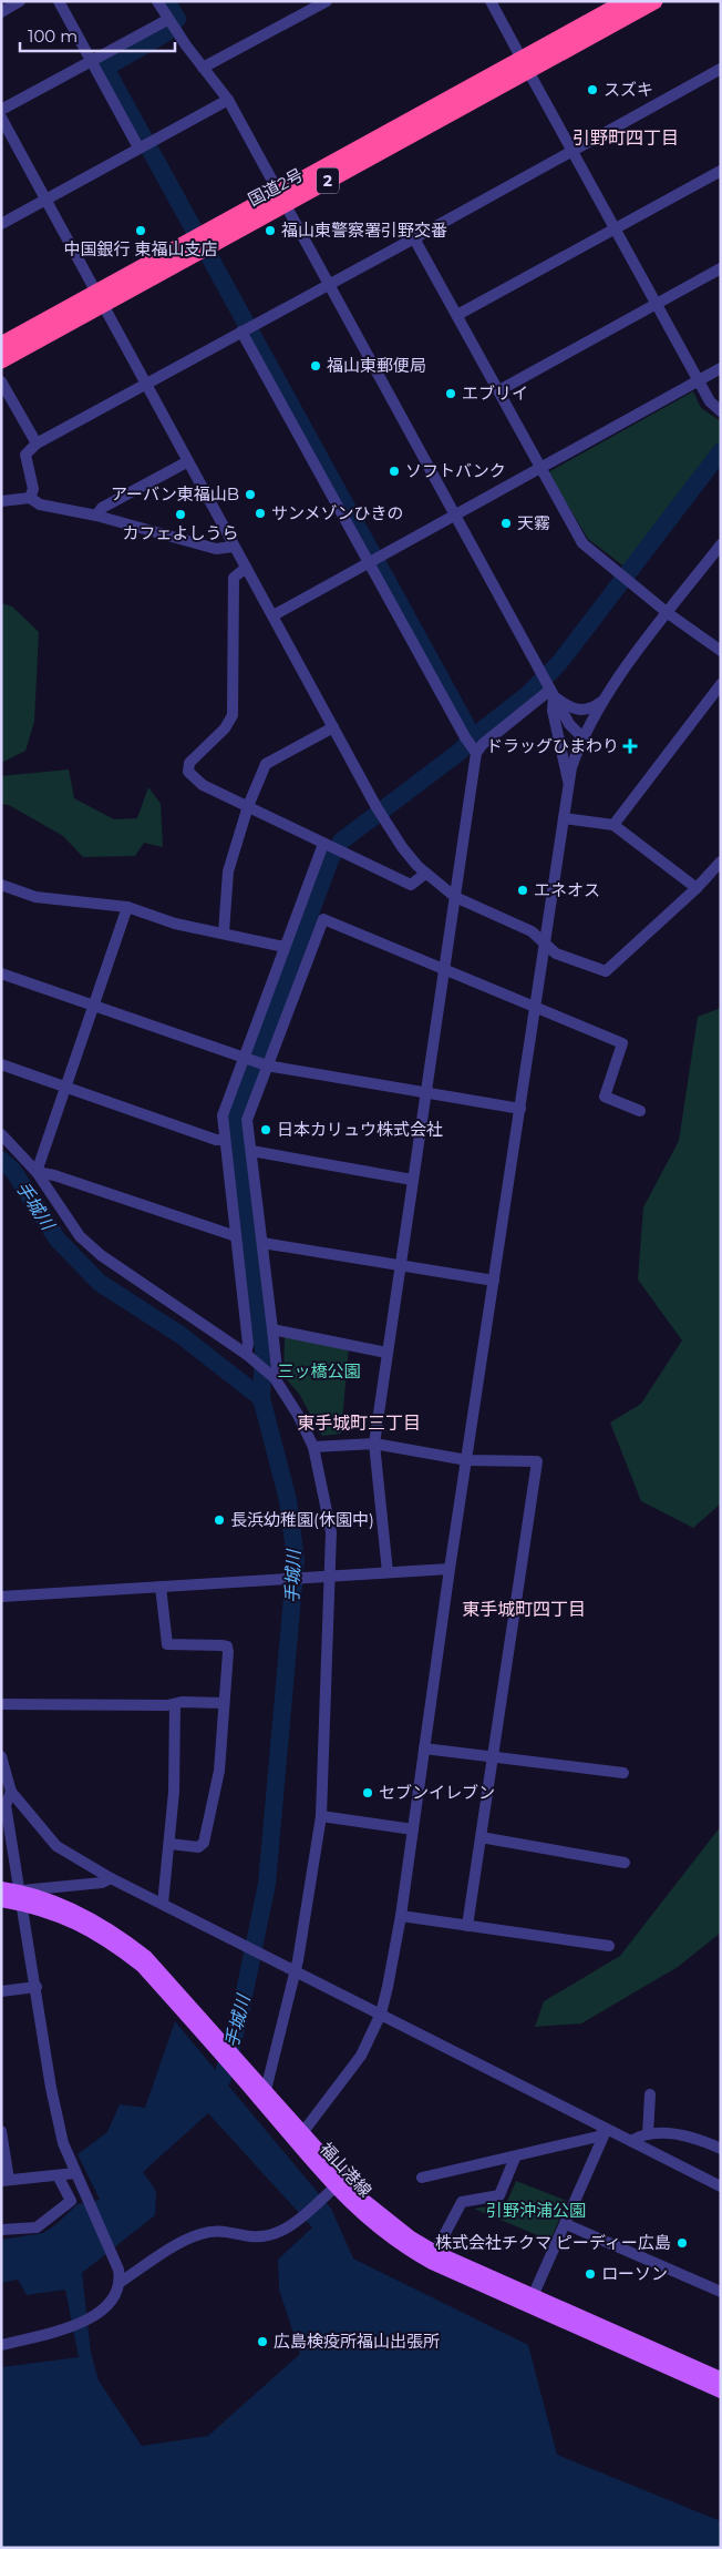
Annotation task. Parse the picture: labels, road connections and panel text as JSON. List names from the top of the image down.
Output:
{
  "streets": {
    "highway": ["2", "国道2号"],
    "main road": ["福山港線"]
  },
  "districts": ["引野町四丁目", "東手城町三丁目", "東手城町四丁目"],
  "water": ["手城川"],
  "parks": ["三ッ橋公園", "引野沖浦公園"],
  "places": {
    "other": [
      "スズキ",
      "中国銀行 東福山支店",
      "福山東警察署引野交番",
      "福山東郵便局",
      "エブリイ",
      "ソフトバンク",
      "アーバン東福山B",
      "サンメゾンひきの",
      "カフェよしうら",
      "天霧",
      "エネオス",
      "日本カリュウ株式会社",
      "長浜幼稚園(休園中)",
      "セブンイレブン",
      "株式会社チクマ ピーディー広島",
      "ローソン",
      "広島検疫所福山出張所"
    ],
    "health": ["ドラッグひまわり"]
  },
  "scale_bar": "100 m"
}
